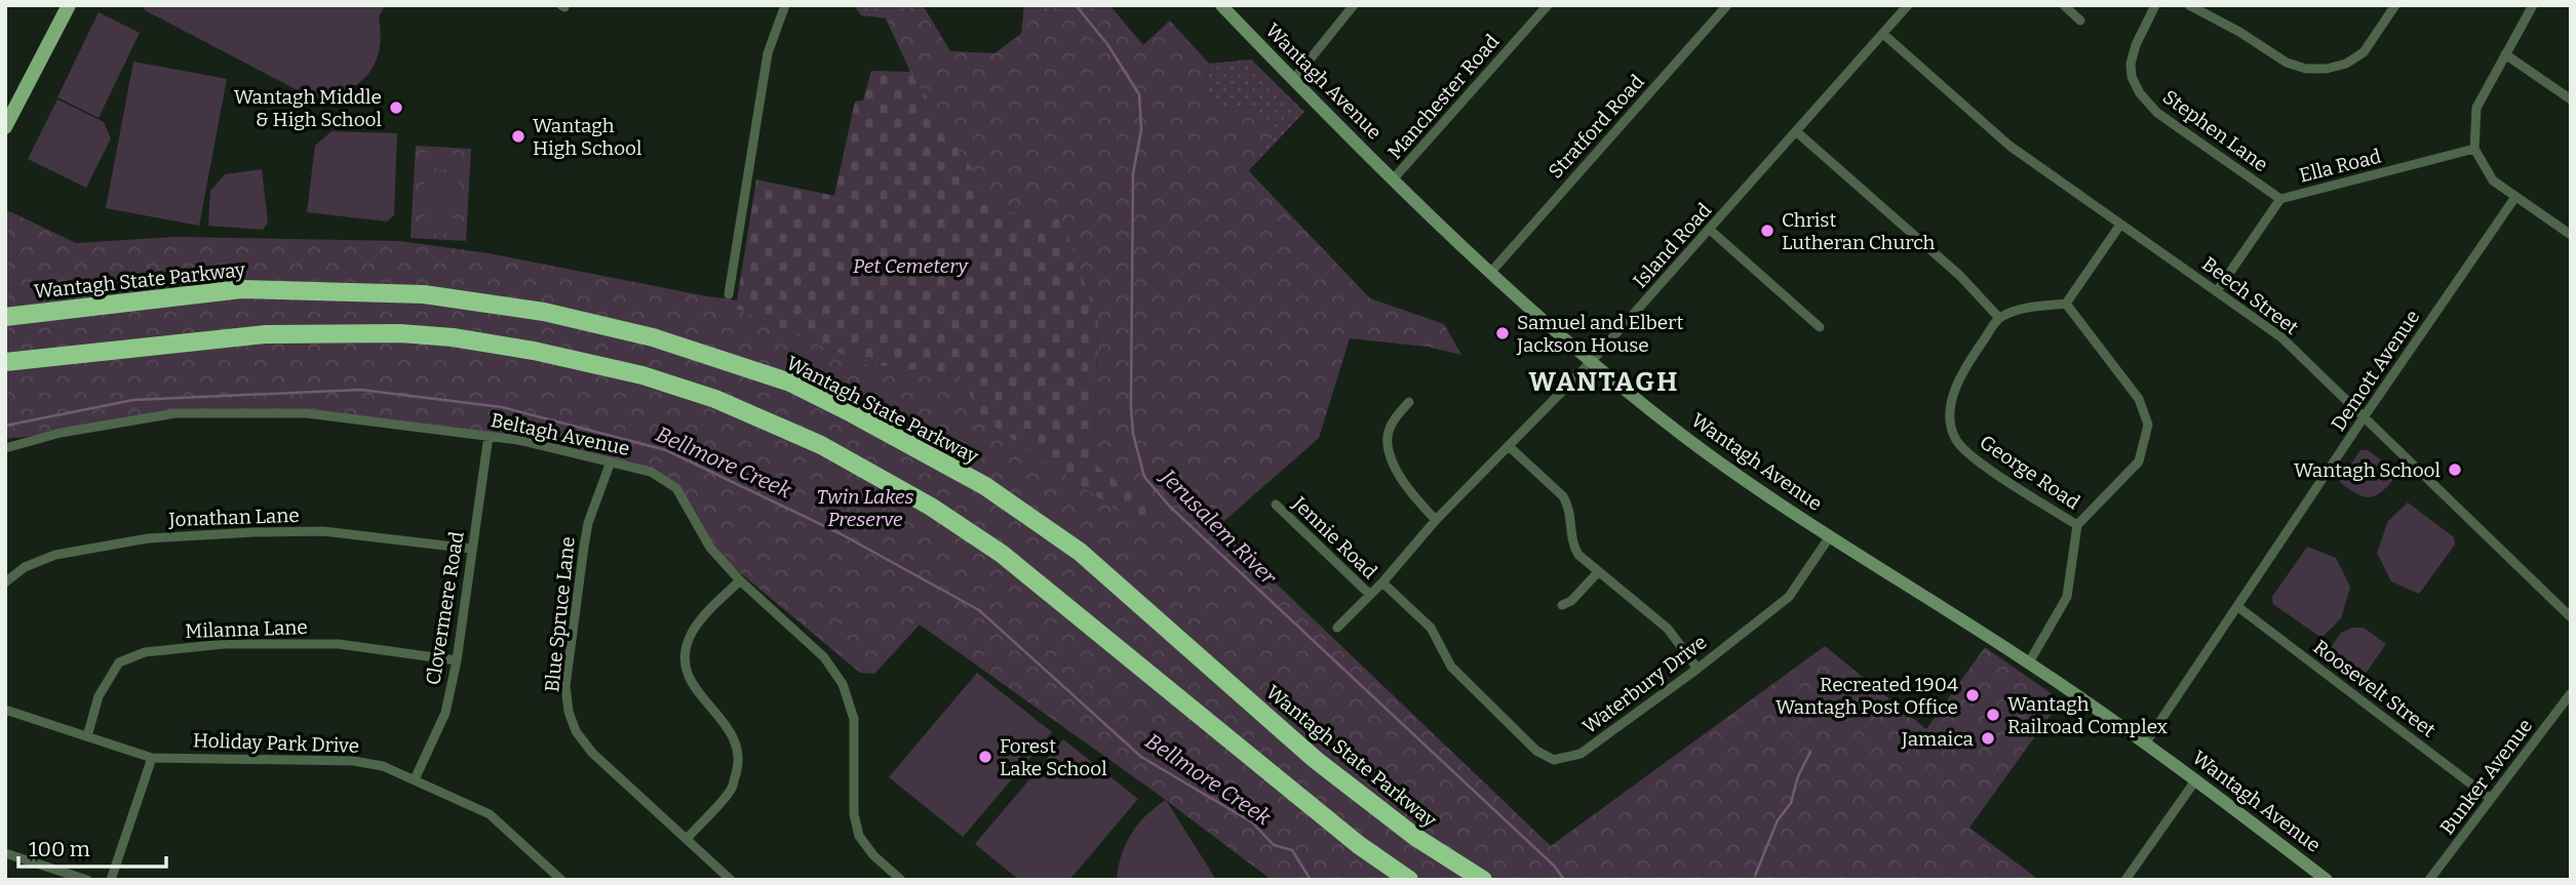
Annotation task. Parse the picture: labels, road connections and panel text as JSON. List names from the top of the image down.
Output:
{
  "streets": {
    "highway": ["Wantagh State Parkway"],
    "main road": ["Wantagh Avenue"],
    "street": [
      "Manchester Road",
      "Stratford Road",
      "Stephen Lane",
      "Ella Road",
      "Island Road",
      "Beech Street",
      "Demott Avenue",
      "Beltagh Avenue",
      "George Road",
      "Jonathan Lane",
      "Jennie Road",
      "Clovermere Road",
      "Blue Spruce Lane",
      "Milanna Lane",
      "Waterbury Drive",
      "Roosevelt Street",
      "Holiday Park Drive",
      "Bunker Avenue"
    ]
  },
  "crossings": [
    ["Wantagh Avenue", "Manchester Road"],
    ["Wantagh Avenue", "Stratford Road"],
    ["Wantagh Avenue", "Island Road"],
    ["Wantagh Avenue", "Demott Avenue"],
    ["Wantagh Avenue", "Waterbury Drive"],
    ["Stephen Lane", "Ella Road"],
    ["Ella Road", "Beech Street"],
    ["Island Road", "Beech Street"],
    ["Island Road", "Jennie Road"],
    ["Island Road", "Waterbury Drive"],
    ["Beech Street", "Demott Avenue"],
    ["Demott Avenue", "Roosevelt Street"],
    ["Beltagh Avenue", "Clovermere Road"],
    ["Beltagh Avenue", "Blue Spruce Lane"],
    ["Jonathan Lane", "Clovermere Road"],
    ["Clovermere Road", "Milanna Lane"],
    ["Clovermere Road", "Holiday Park Drive"],
    ["Milanna Lane", "Holiday Park Drive"],
    ["Roosevelt Street", "Bunker Avenue"]
  ],
  "districts": ["WANTAGH"],
  "water": ["Bellmore Creek", "Jerusalem River"],
  "parks": ["Pet Cemetery", "Twin Lakes Preserve"],
  "places": [
    "Wantagh Middle & High School",
    "Wantagh High School",
    "Christ Lutheran Church",
    "Samuel and Elbert Jackson House",
    "Wantagh School",
    "Recreated 1904 Wantagh Post Office",
    "Wantagh Railroad Complex",
    "Jamaica",
    "Forest Lake School"
  ],
  "scale_bar": "100 m"
}
